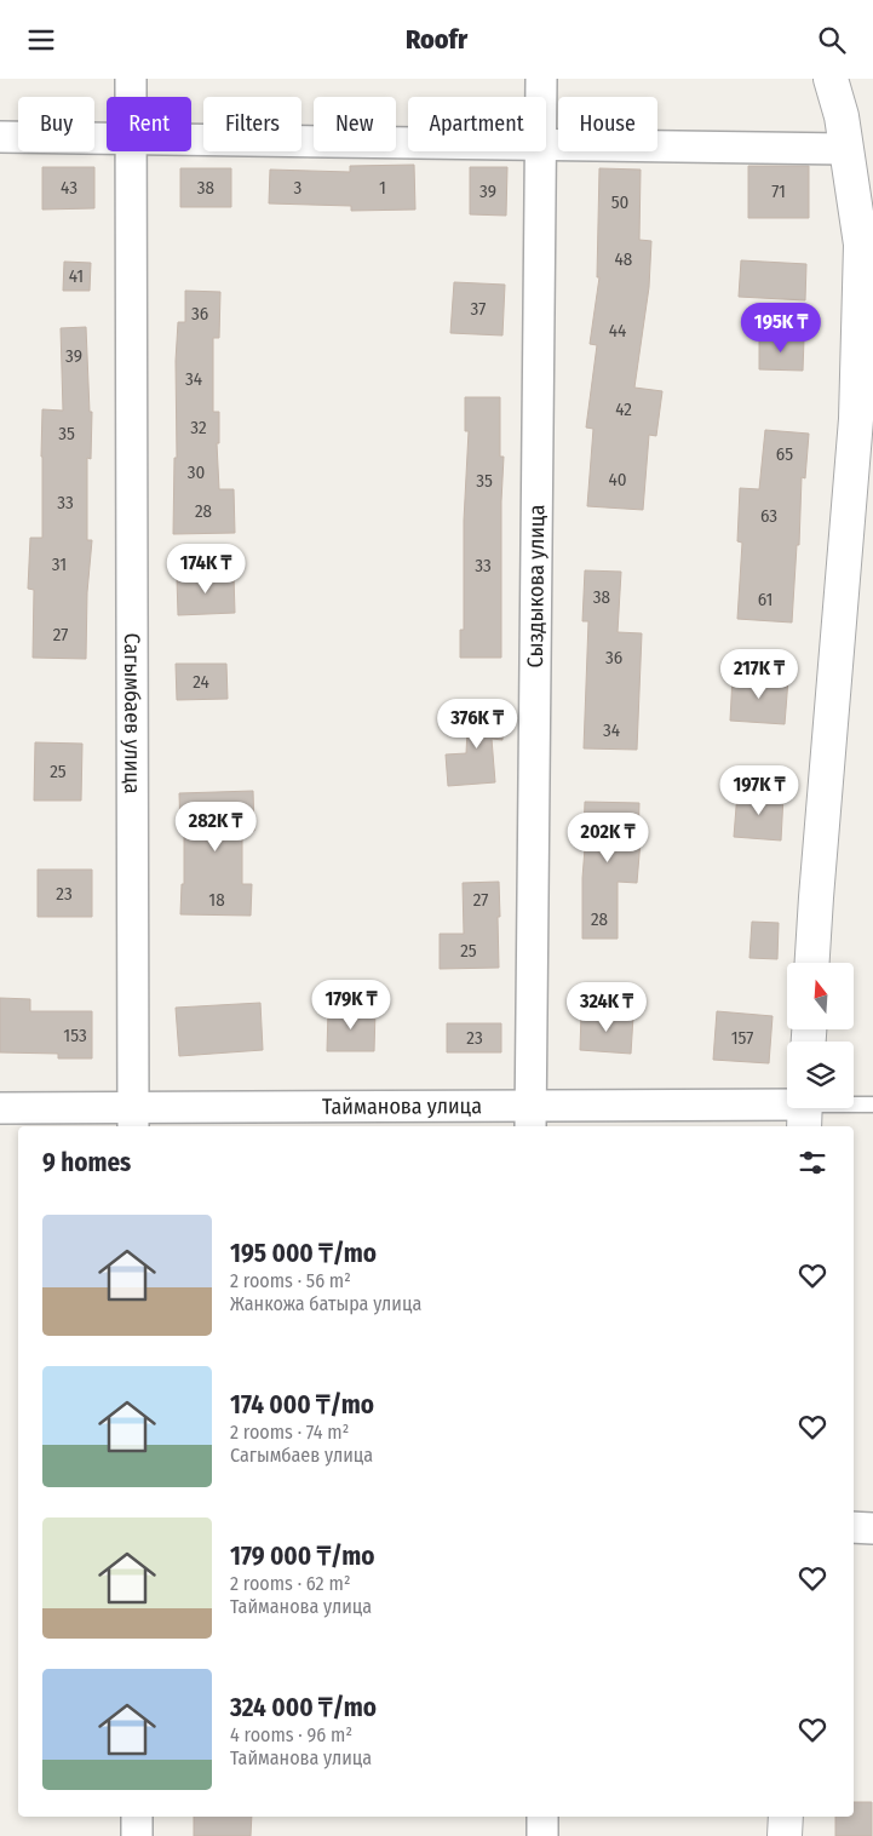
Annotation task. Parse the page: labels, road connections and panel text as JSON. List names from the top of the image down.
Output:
{
  "streets": {
    "street": ["Сыздыкова улица", "Сагымбаев улица", "Тайманова улица"]
  },
  "crossings": [
    ["Сыздыкова улица", "Тайманова улица"],
    ["Сагымбаев улица", "Тайманова улица"]
  ],
  "house_numbers": [
    "43",
    "38",
    "3",
    "1",
    "39",
    "71",
    "50",
    "48",
    "41",
    "37",
    "36",
    "44",
    "39",
    "34",
    "42",
    "32",
    "35",
    "65",
    "30",
    "40",
    "35",
    "33",
    "28",
    "63",
    "31",
    "33",
    "38",
    "61",
    "27",
    "36",
    "24",
    "34",
    "25",
    "23",
    "18",
    "27",
    "28",
    "25",
    "153",
    "23",
    "157"
  ],
  "north": "top",
  "page": {
    "header": "Roofr",
    "chip": [
      "Buy",
      "Rent",
      "Filters",
      "New",
      "Apartment",
      "House"
    ],
    "price": [
      "195K ₸",
      "174K ₸",
      "217K ₸",
      "376K ₸",
      "197K ₸",
      "282K ₸",
      "202K ₸",
      "179K ₸",
      "324K ₸"
    ],
    "heading": "9 homes",
    "list": [
      {
        "name": "195 000 ₸/mo",
        "note": "2 rooms · 56 m² · Жанкожа батыра улица"
      },
      {
        "name": "174 000 ₸/mo",
        "note": "2 rooms · 74 m² · Сагымбаев улица"
      },
      {
        "name": "179 000 ₸/mo",
        "note": "2 rooms · 62 m² · Тайманова улица"
      },
      {
        "name": "324 000 ₸/mo",
        "note": "4 rooms · 96 m² · Тайманова улица"
      }
    ]
  }
}
